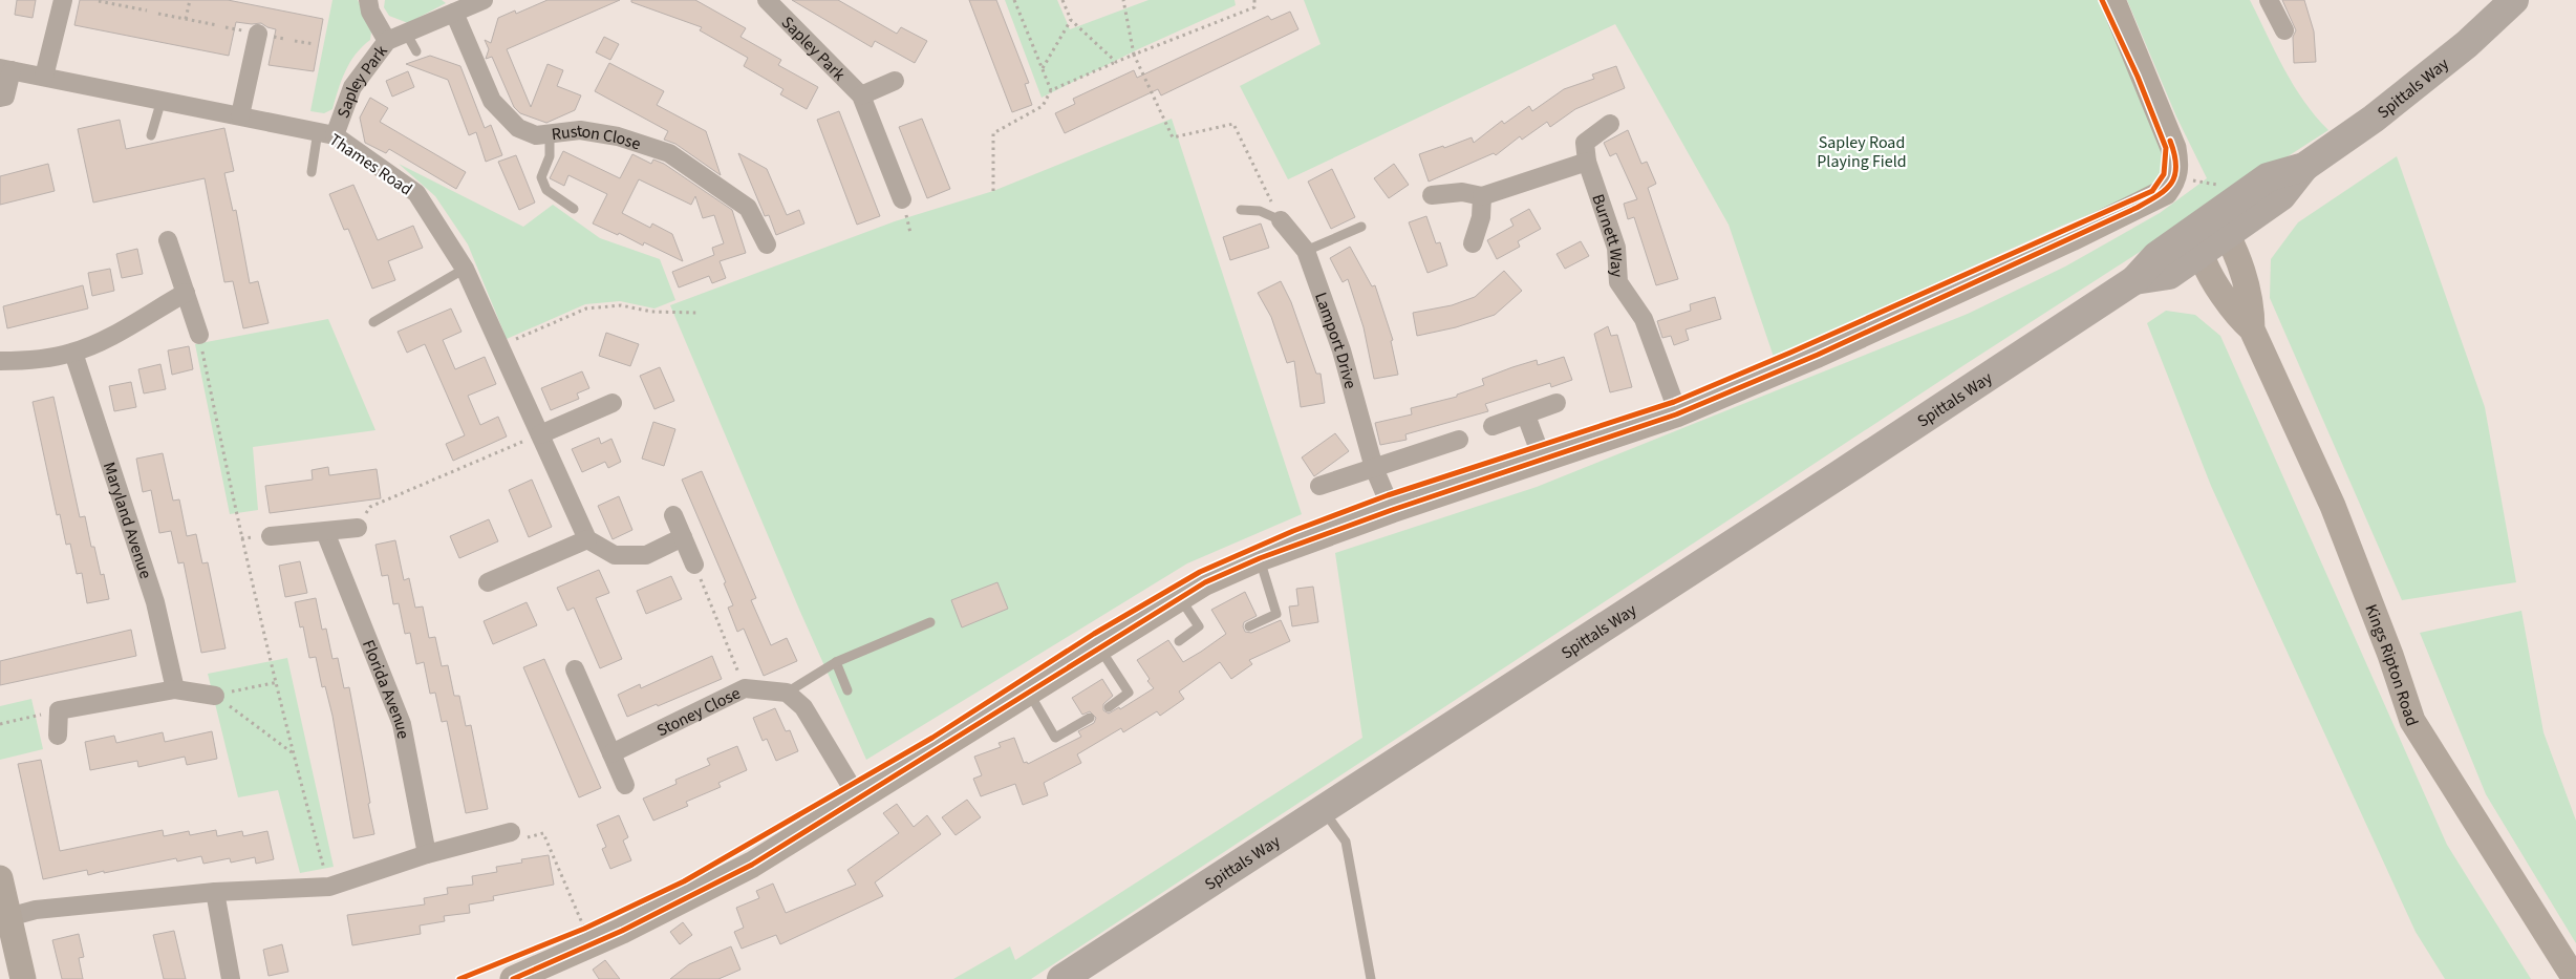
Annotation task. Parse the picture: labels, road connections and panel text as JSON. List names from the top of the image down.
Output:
{
  "streets": {
    "highway": ["Spittals Way"],
    "street": [
      "Sapley Park",
      "Ruston Close",
      "Thames Road",
      "Burnett Way",
      "Lamport Drive",
      "Maryland Avenue",
      "Kings Ripton Road",
      "Florida Avenue",
      "Stoney Close"
    ]
  },
  "crossings": [
    ["Sapley Park", "Ruston Close"],
    ["Sapley Park", "Thames Road"],
    ["Spittals Way", "Kings Ripton Road"]
  ],
  "parks": ["Sapley Road Playing Field"]
}
